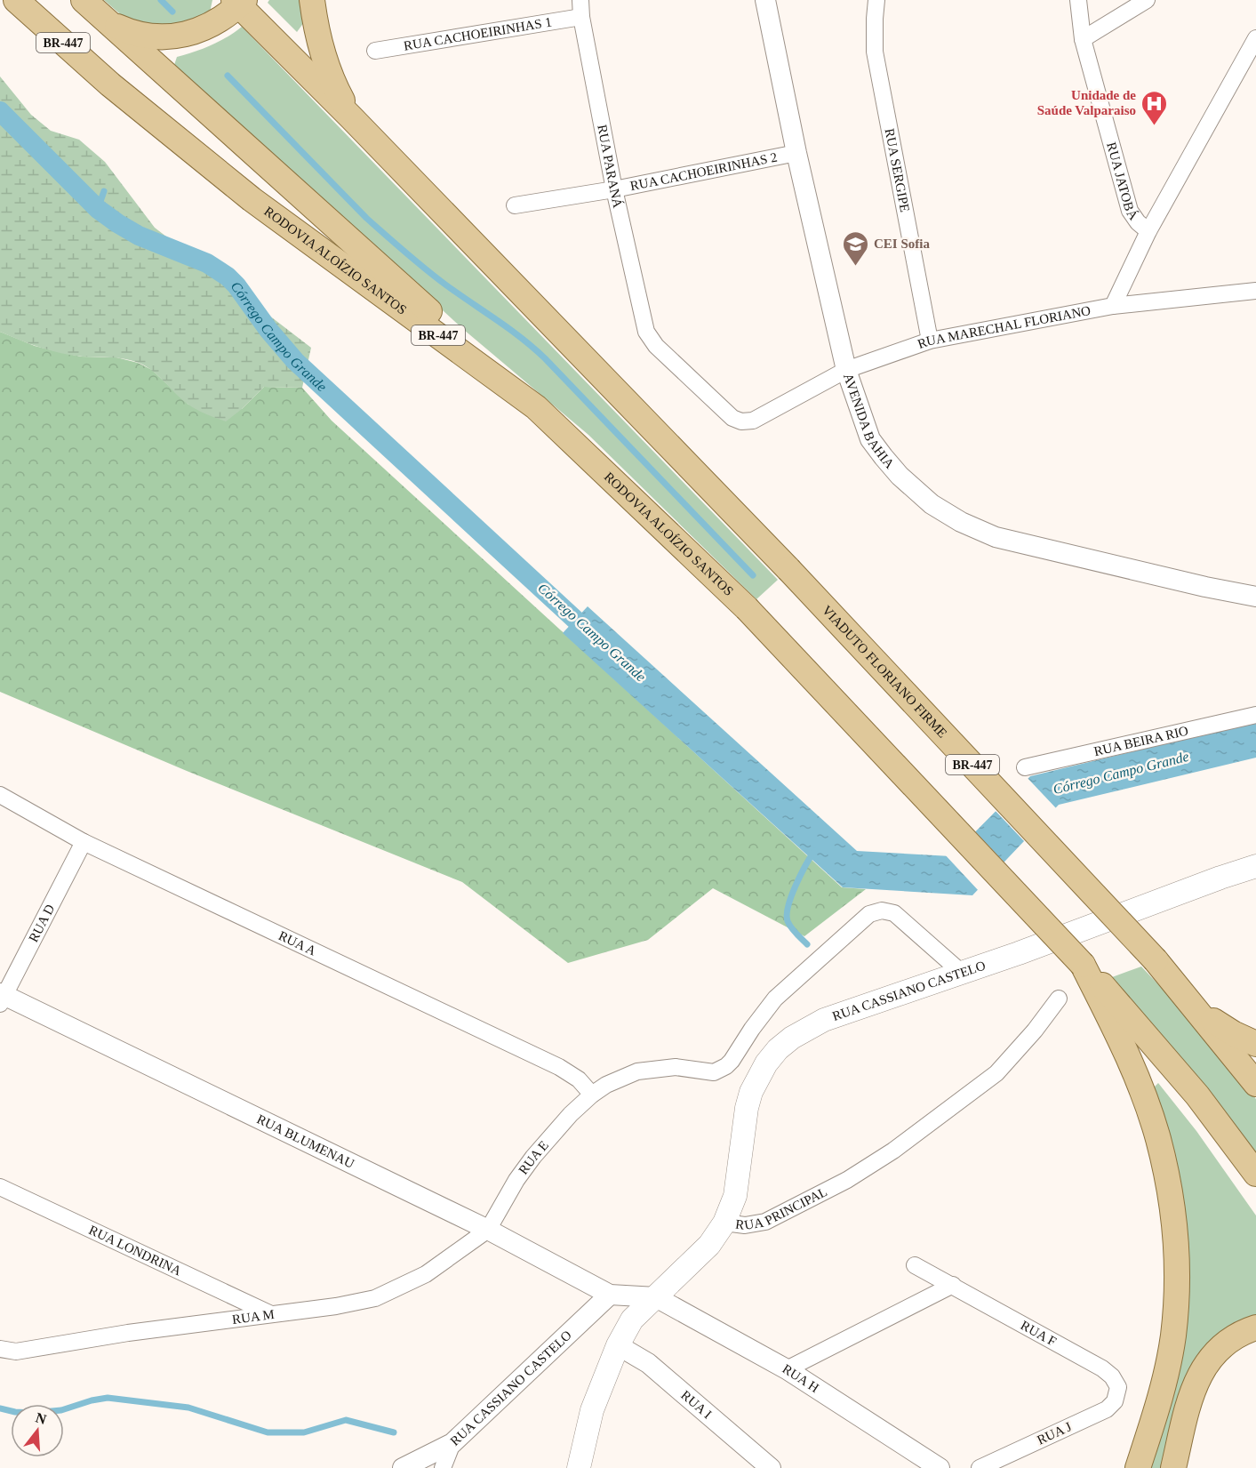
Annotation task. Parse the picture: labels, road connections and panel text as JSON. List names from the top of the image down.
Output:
{
  "streets": {
    "main road": [
      "BR-447",
      "RODOVIA ALOÍZIO SANTOS",
      "VIADUTO FLORIANO FIRME",
      "RUA CASSIANO CASTELO",
      "RUA PRINCIPAL"
    ],
    "street": [
      "RUA CACHOEIRINHAS 1",
      "RUA PARANÁ",
      "RUA SERGIPE",
      "RUA CACHOEIRINHAS 2",
      "RUA JATOBÁ",
      "RUA MARECHAL FLORIANO",
      "AVENIDA BAHIA",
      "RUA BEIRA RIO",
      "RUA D",
      "RUA A",
      "RUA BLUMENAU",
      "RUA E",
      "RUA LONDRINA",
      "RUA M",
      "RUA F",
      "RUA H",
      "RUA I",
      "RUA J"
    ]
  },
  "crossings": [
    ["RUA CACHOEIRINHAS 1", "RUA PARANÁ"],
    ["BR-447", "RODOVIA ALOÍZIO SANTOS"],
    ["BR-447", "VIADUTO FLORIANO FIRME"],
    ["RUA PARANÁ", "RUA CACHOEIRINHAS 2"],
    ["RUA PARANÁ", "RUA MARECHAL FLORIANO"],
    ["RUA SERGIPE", "RUA MARECHAL FLORIANO"],
    ["RUA CACHOEIRINHAS 2", "AVENIDA BAHIA"],
    ["RUA MARECHAL FLORIANO", "AVENIDA BAHIA"],
    ["RUA D", "RUA A"],
    ["RUA D", "RUA BLUMENAU"],
    ["RUA A", "RUA E"],
    ["RUA CASSIANO CASTELO", "RUA BLUMENAU"],
    ["RUA CASSIANO CASTELO", "RUA E"],
    ["RUA CASSIANO CASTELO", "RUA PRINCIPAL"],
    ["RUA BLUMENAU", "RUA E"],
    ["RUA BLUMENAU", "RUA M"],
    ["RUA E", "RUA M"],
    ["RUA PRINCIPAL", "RUA H"],
    ["RUA PRINCIPAL", "RUA I"],
    ["RUA LONDRINA", "RUA M"],
    ["RUA F", "RUA J"]
  ],
  "water": ["Córrego Campo Grande"],
  "places": {
    "hospital": ["Unidade de Saúde Valparaiso"],
    "school or university": ["CEI Sofia"]
  },
  "north": "top"
}
